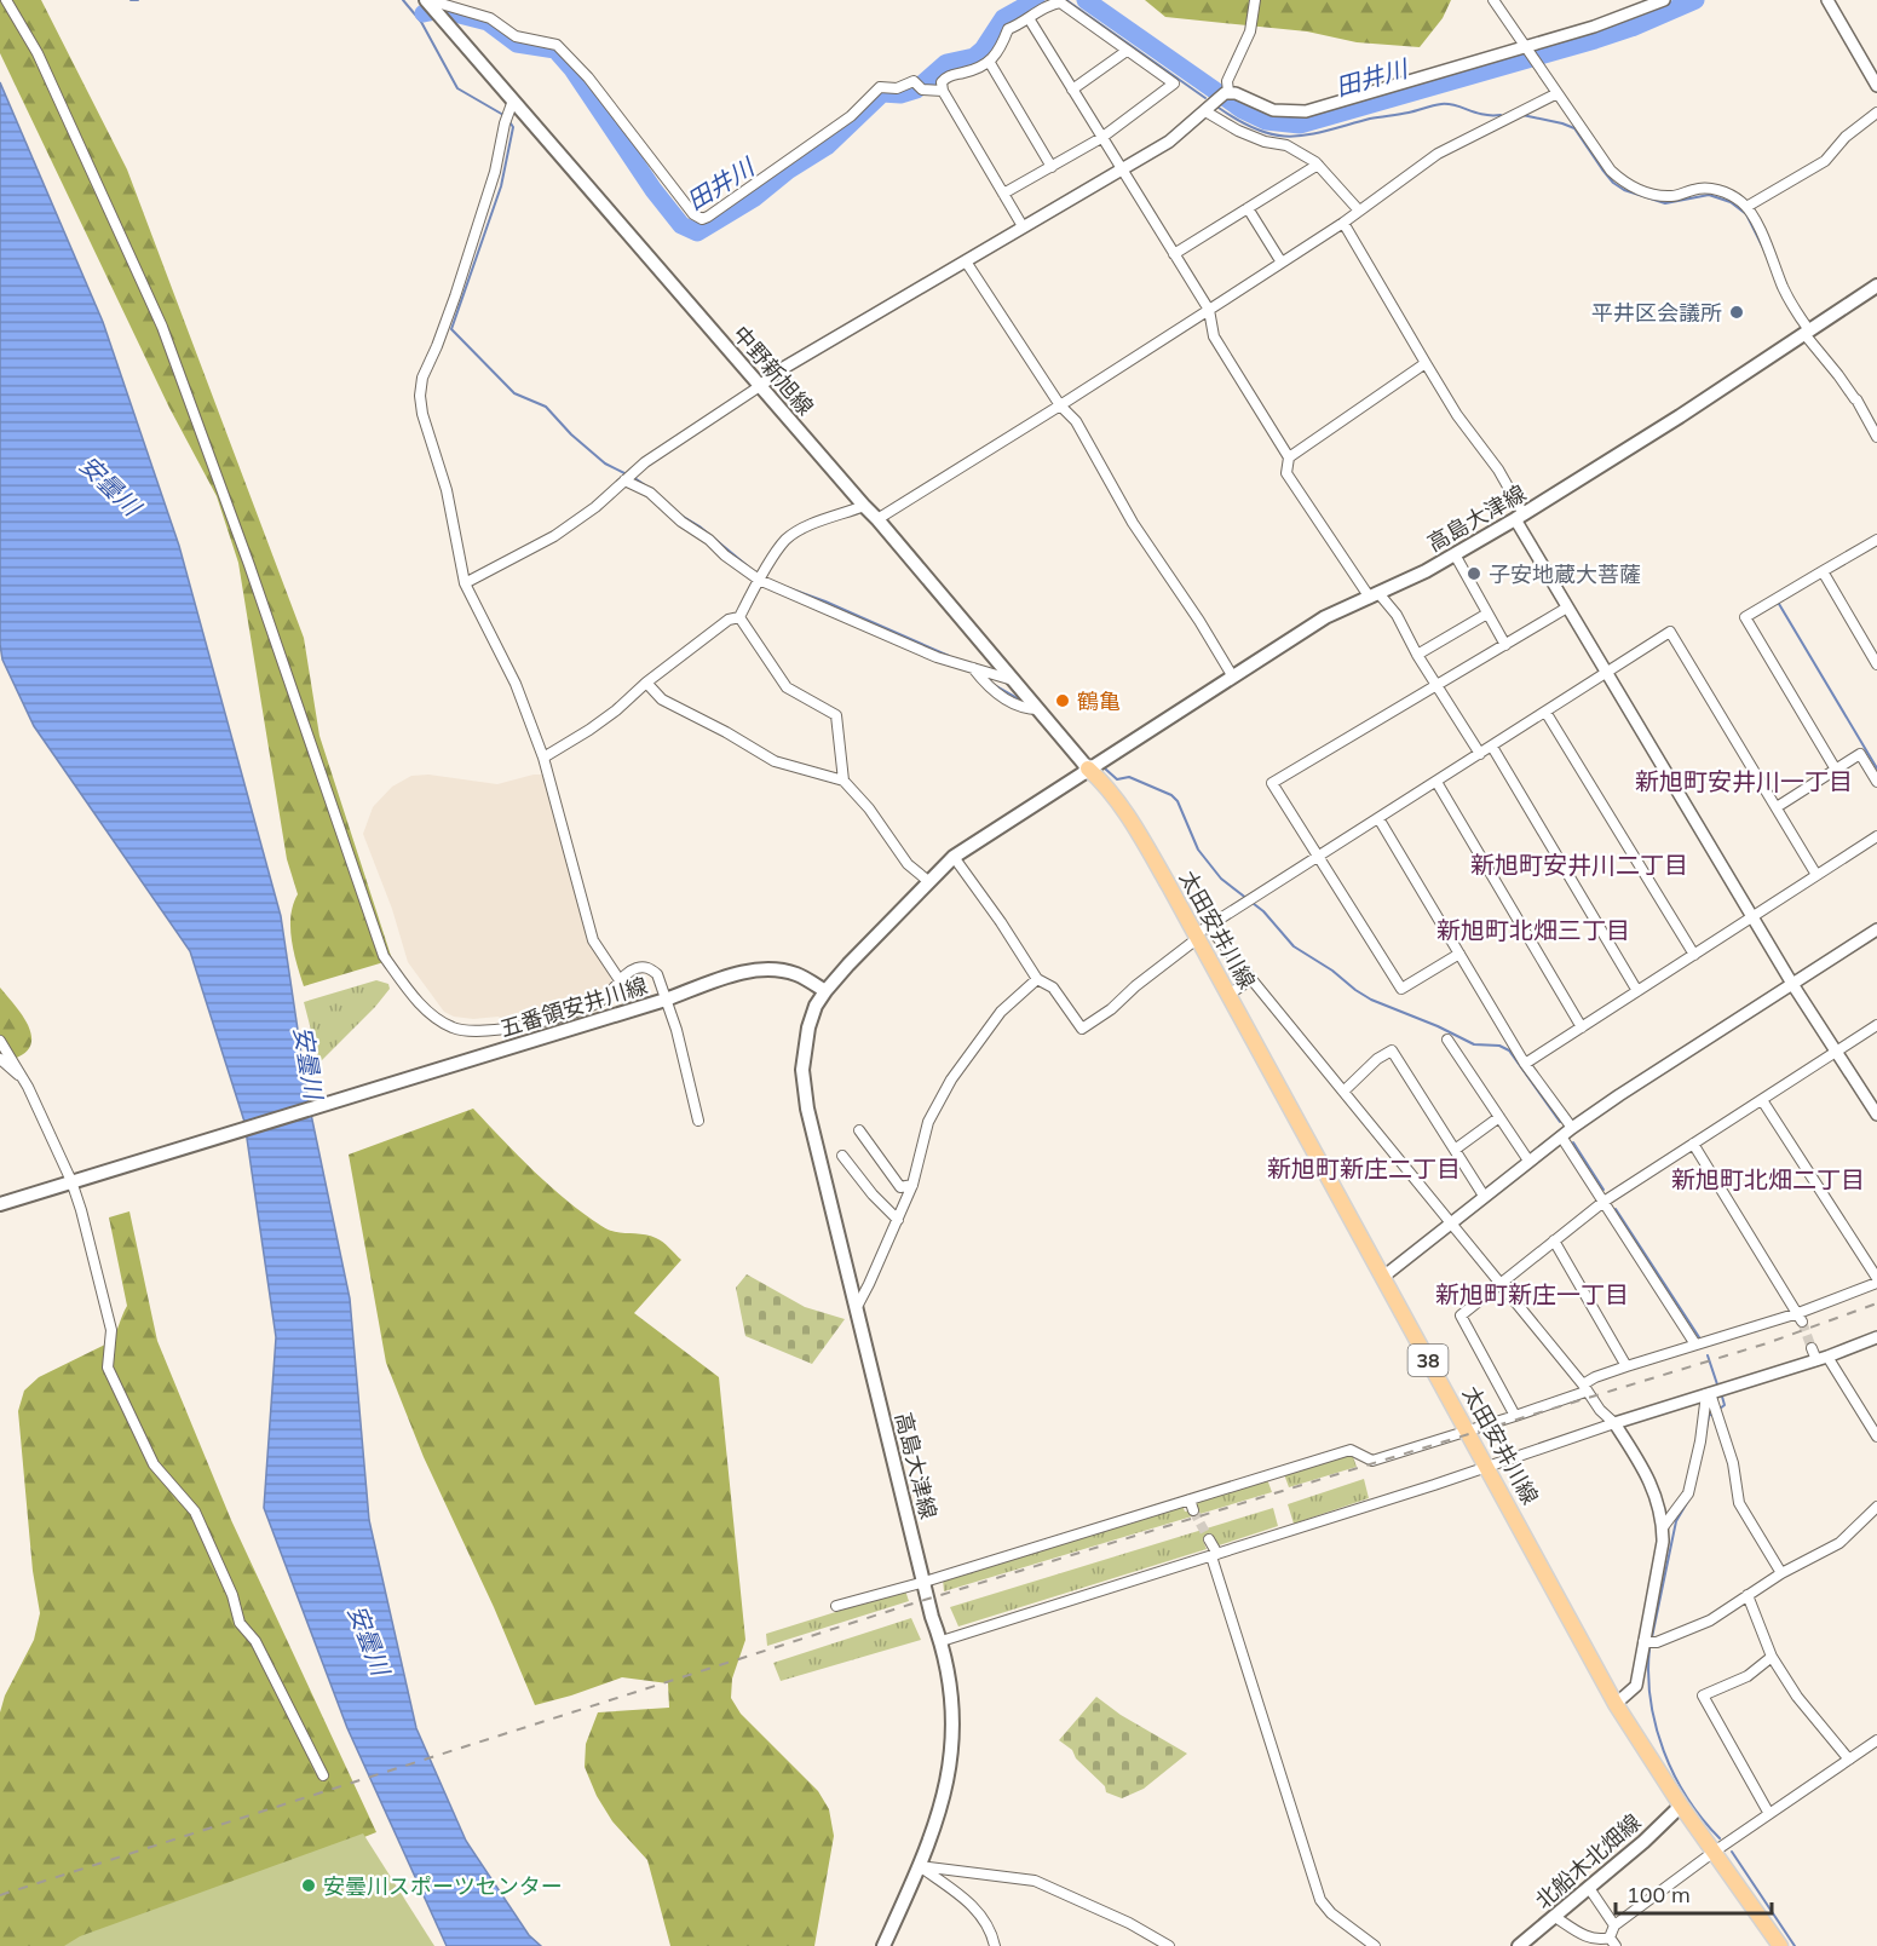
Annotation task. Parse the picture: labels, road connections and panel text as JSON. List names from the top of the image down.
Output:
{
  "streets": {
    "main road": [
      "中野新旭線",
      "高島大津線",
      "太田安井川線",
      "五番領安井川線",
      "38",
      "北船木北畑線"
    ]
  },
  "crossings": [
    ["中野新旭線", "高島大津線"],
    ["中野新旭線", "太田安井川線"],
    ["高島大津線", "太田安井川線"],
    ["高島大津線", "五番領安井川線"],
    ["太田安井川線", "北船木北畑線"]
  ],
  "districts": [
    "新旭町安井川一丁目",
    "新旭町安井川二丁目",
    "新旭町北畑三丁目",
    "新旭町新庄二丁目",
    "新旭町北畑二丁目",
    "新旭町新庄一丁目"
  ],
  "water": ["田井川", "安曇川"],
  "places": [
    "平井区会議所",
    "子安地蔵大菩薩",
    "鶴亀",
    "安曇川スポーツセンター"
  ],
  "scale_bar": "100 m"
}
